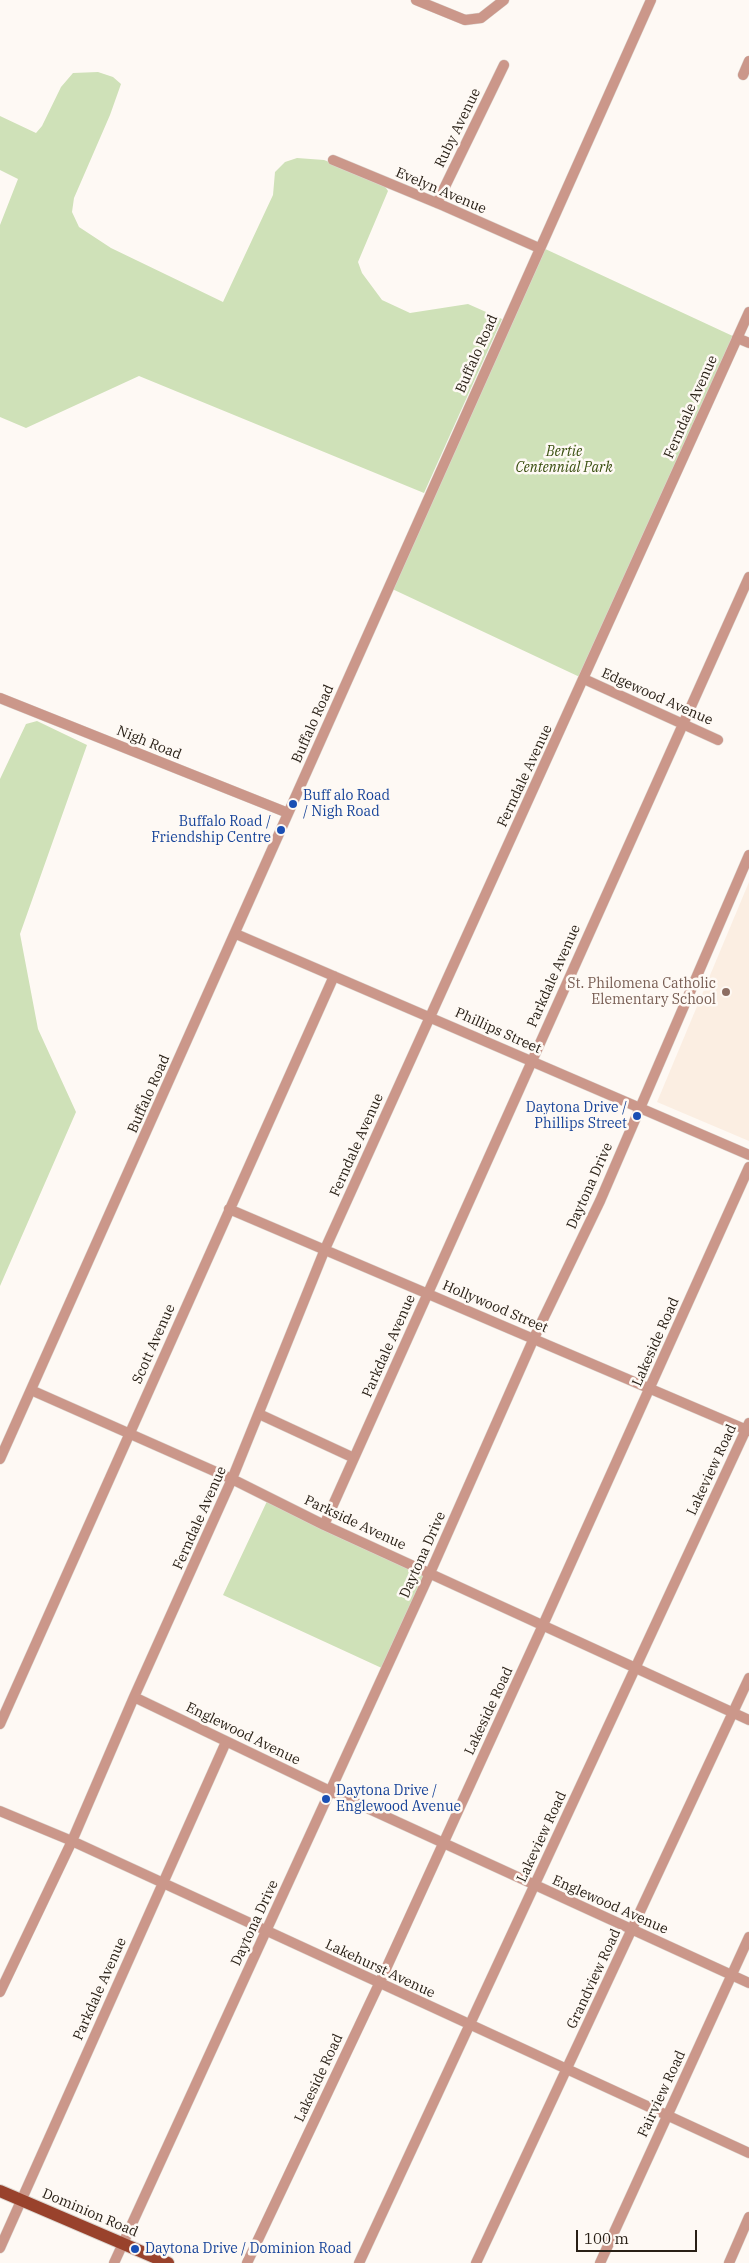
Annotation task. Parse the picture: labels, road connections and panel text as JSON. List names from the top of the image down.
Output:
{
  "streets": {
    "main road": ["Dominion Road"],
    "street": [
      "Ruby Avenue",
      "Evelyn Avenue",
      "Buffalo Road",
      "Ferndale Avenue",
      "Edgewood Avenue",
      "Nigh Road",
      "Parkdale Avenue",
      "Phillips Street",
      "Daytona Drive",
      "Hollywood Street",
      "Lakeside Road",
      "Scott Avenue",
      "Lakeview Road",
      "Parkside Avenue",
      "Englewood Avenue",
      "Lakehurst Avenue",
      "Grandview Road",
      "Fairview Road"
    ]
  },
  "crossings": [
    ["Ruby Avenue", "Evelyn Avenue"],
    ["Evelyn Avenue", "Buffalo Road"],
    ["Buffalo Road", "Nigh Road"],
    ["Buffalo Road", "Phillips Street"],
    ["Buffalo Road", "Parkside Avenue"],
    ["Ferndale Avenue", "Edgewood Avenue"],
    ["Ferndale Avenue", "Phillips Street"],
    ["Ferndale Avenue", "Hollywood Street"],
    ["Ferndale Avenue", "Parkside Avenue"],
    ["Ferndale Avenue", "Englewood Avenue"],
    ["Ferndale Avenue", "Lakehurst Avenue"],
    ["Edgewood Avenue", "Parkdale Avenue"],
    ["Parkdale Avenue", "Phillips Street"],
    ["Parkdale Avenue", "Hollywood Street"],
    ["Parkdale Avenue", "Parkside Avenue"],
    ["Parkdale Avenue", "Englewood Avenue"],
    ["Parkdale Avenue", "Lakehurst Avenue"],
    ["Parkdale Avenue", "Dominion Road"],
    ["Phillips Street", "Daytona Drive"],
    ["Phillips Street", "Scott Avenue"],
    ["Daytona Drive", "Hollywood Street"],
    ["Daytona Drive", "Parkside Avenue"],
    ["Daytona Drive", "Englewood Avenue"],
    ["Daytona Drive", "Lakehurst Avenue"],
    ["Daytona Drive", "Dominion Road"],
    ["Hollywood Street", "Lakeside Road"],
    ["Hollywood Street", "Scott Avenue"],
    ["Hollywood Street", "Lakeview Road"],
    ["Lakeside Road", "Parkside Avenue"],
    ["Lakeside Road", "Englewood Avenue"],
    ["Lakeside Road", "Lakehurst Avenue"],
    ["Scott Avenue", "Parkside Avenue"],
    ["Lakeview Road", "Parkside Avenue"],
    ["Lakeview Road", "Englewood Avenue"],
    ["Lakeview Road", "Lakehurst Avenue"],
    ["Parkside Avenue", "Grandview Road"],
    ["Englewood Avenue", "Grandview Road"],
    ["Englewood Avenue", "Fairview Road"],
    ["Lakehurst Avenue", "Grandview Road"],
    ["Lakehurst Avenue", "Fairview Road"]
  ],
  "parks": ["Bertie Centennial Park"],
  "places": [
    "Buff alo Road / Nigh Road",
    "Buffalo Road / Friendship Centre",
    "St. Philomena Catholic Elementary School",
    "Daytona Drive / Phillips Street",
    "Daytona Drive / Englewood Avenue",
    "Daytona Drive / Dominion Road"
  ],
  "scale_bar": "100 m"
}
